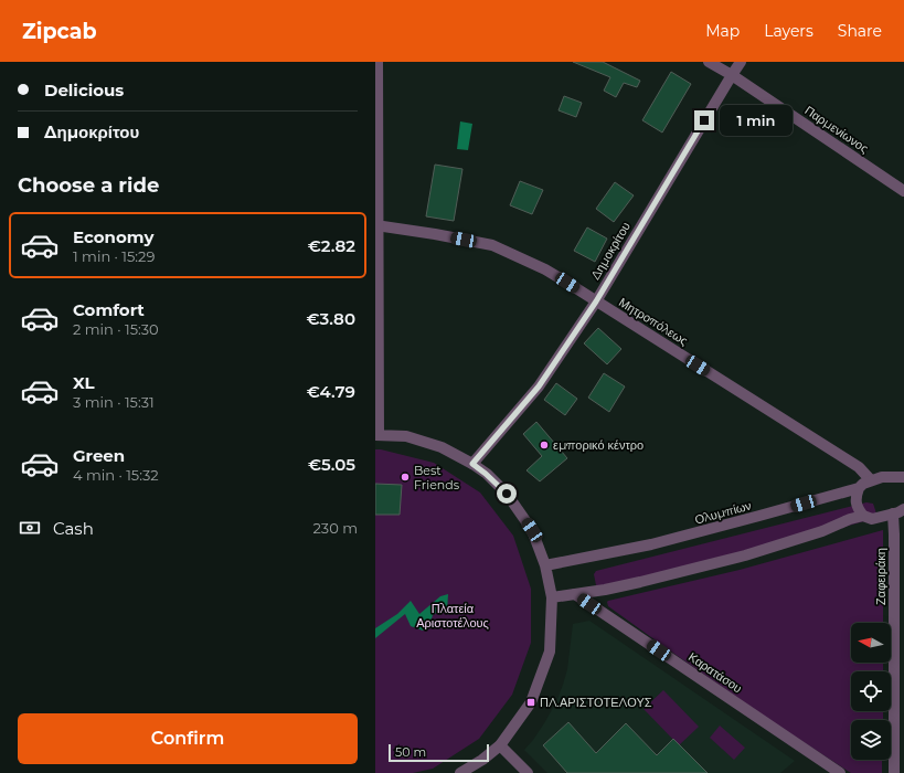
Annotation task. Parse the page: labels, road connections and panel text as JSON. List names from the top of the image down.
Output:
{
  "streets": {
    "street": [
      "Παρμενίωνος",
      "Δημοκρίτου",
      "Μητροπόλεως",
      "Ολυμπίων",
      "Ζαφειράκη",
      "Καρατάσου"
    ]
  },
  "crossings": [
    ["Παρμενίωνος", "Δημοκρίτου"],
    ["Δημοκρίτου", "Μητροπόλεως"],
    ["Μητροπόλεως", "Ολυμπίων"]
  ],
  "parks": ["Πλατεία Αριστοτέλους"],
  "places": {
    "other": ["εμπορικό κέντρο", "Best Friends"],
    "transit": ["ΠΛ.ΑΡΙΣΤΟΤΕΛΟΥΣ"]
  },
  "scale_bar": "50 m",
  "north": "left",
  "page": {
    "header": "Zipcab",
    "nav": ["Map", "Layers", "Share"],
    "banner": ["Delicious", "Δημοκρίτου"],
    "bubble": "1 min",
    "heading": "Choose a ride",
    "list": [
      {
        "name": "Economy",
        "note": "1 min · 15:29",
        "value": "€2.82"
      },
      {
        "name": "Comfort",
        "note": "2 min · 15:30",
        "value": "€3.80"
      },
      {
        "name": "XL",
        "note": "3 min · 15:31",
        "value": "€4.79"
      },
      {
        "name": "Green",
        "note": "4 min · 15:32",
        "value": "€5.05"
      }
    ],
    "pay": ["Cash", "230 m"],
    "buttons": "Confirm",
    "scale": "50 m"
  }
}
